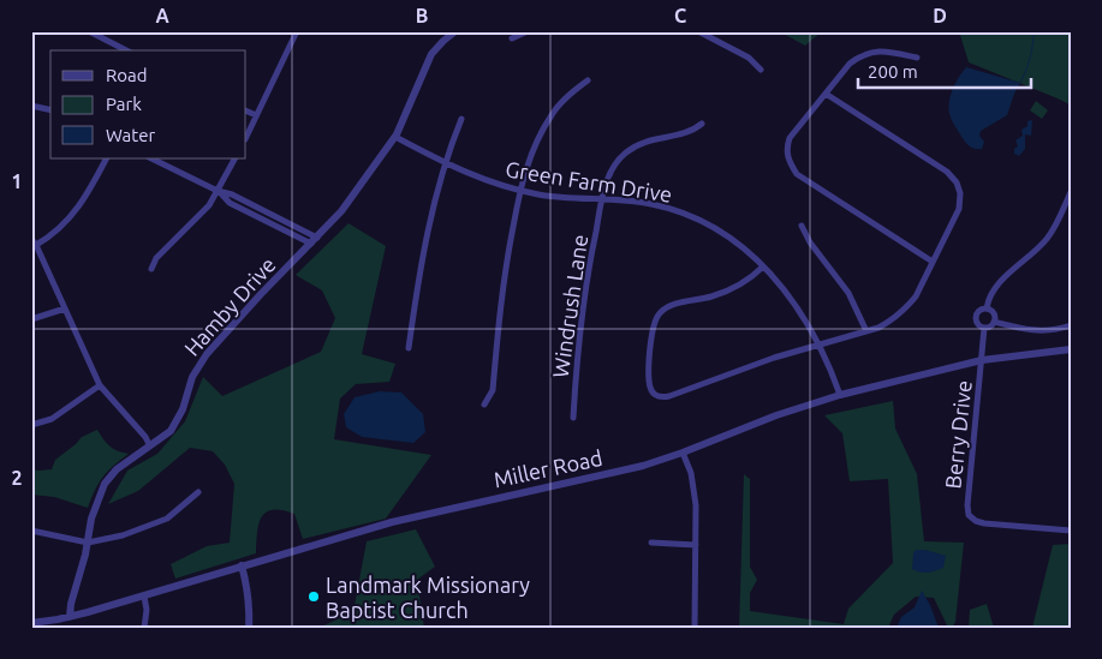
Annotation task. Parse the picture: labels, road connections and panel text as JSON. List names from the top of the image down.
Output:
{
  "streets": {
    "street": [
      "Green Farm Drive",
      "Hamby Drive",
      "Windrush Lane",
      "Berry Drive",
      "Miller Road"
    ]
  },
  "crossings": [
    ["Green Farm Drive", "Hamby Drive"],
    ["Green Farm Drive", "Windrush Lane"],
    ["Green Farm Drive", "Miller Road"],
    ["Hamby Drive", "Miller Road"],
    ["Berry Drive", "Miller Road"]
  ],
  "places": ["Landmark Missionary Baptist Church"],
  "legend": ["Road", "Park", "Water"],
  "scale_bar": "200 m",
  "grid": {
    "columns": [
      "A",
      "B",
      "C",
      "D"
    ],
    "rows": ["1", "2"]
  }
}
